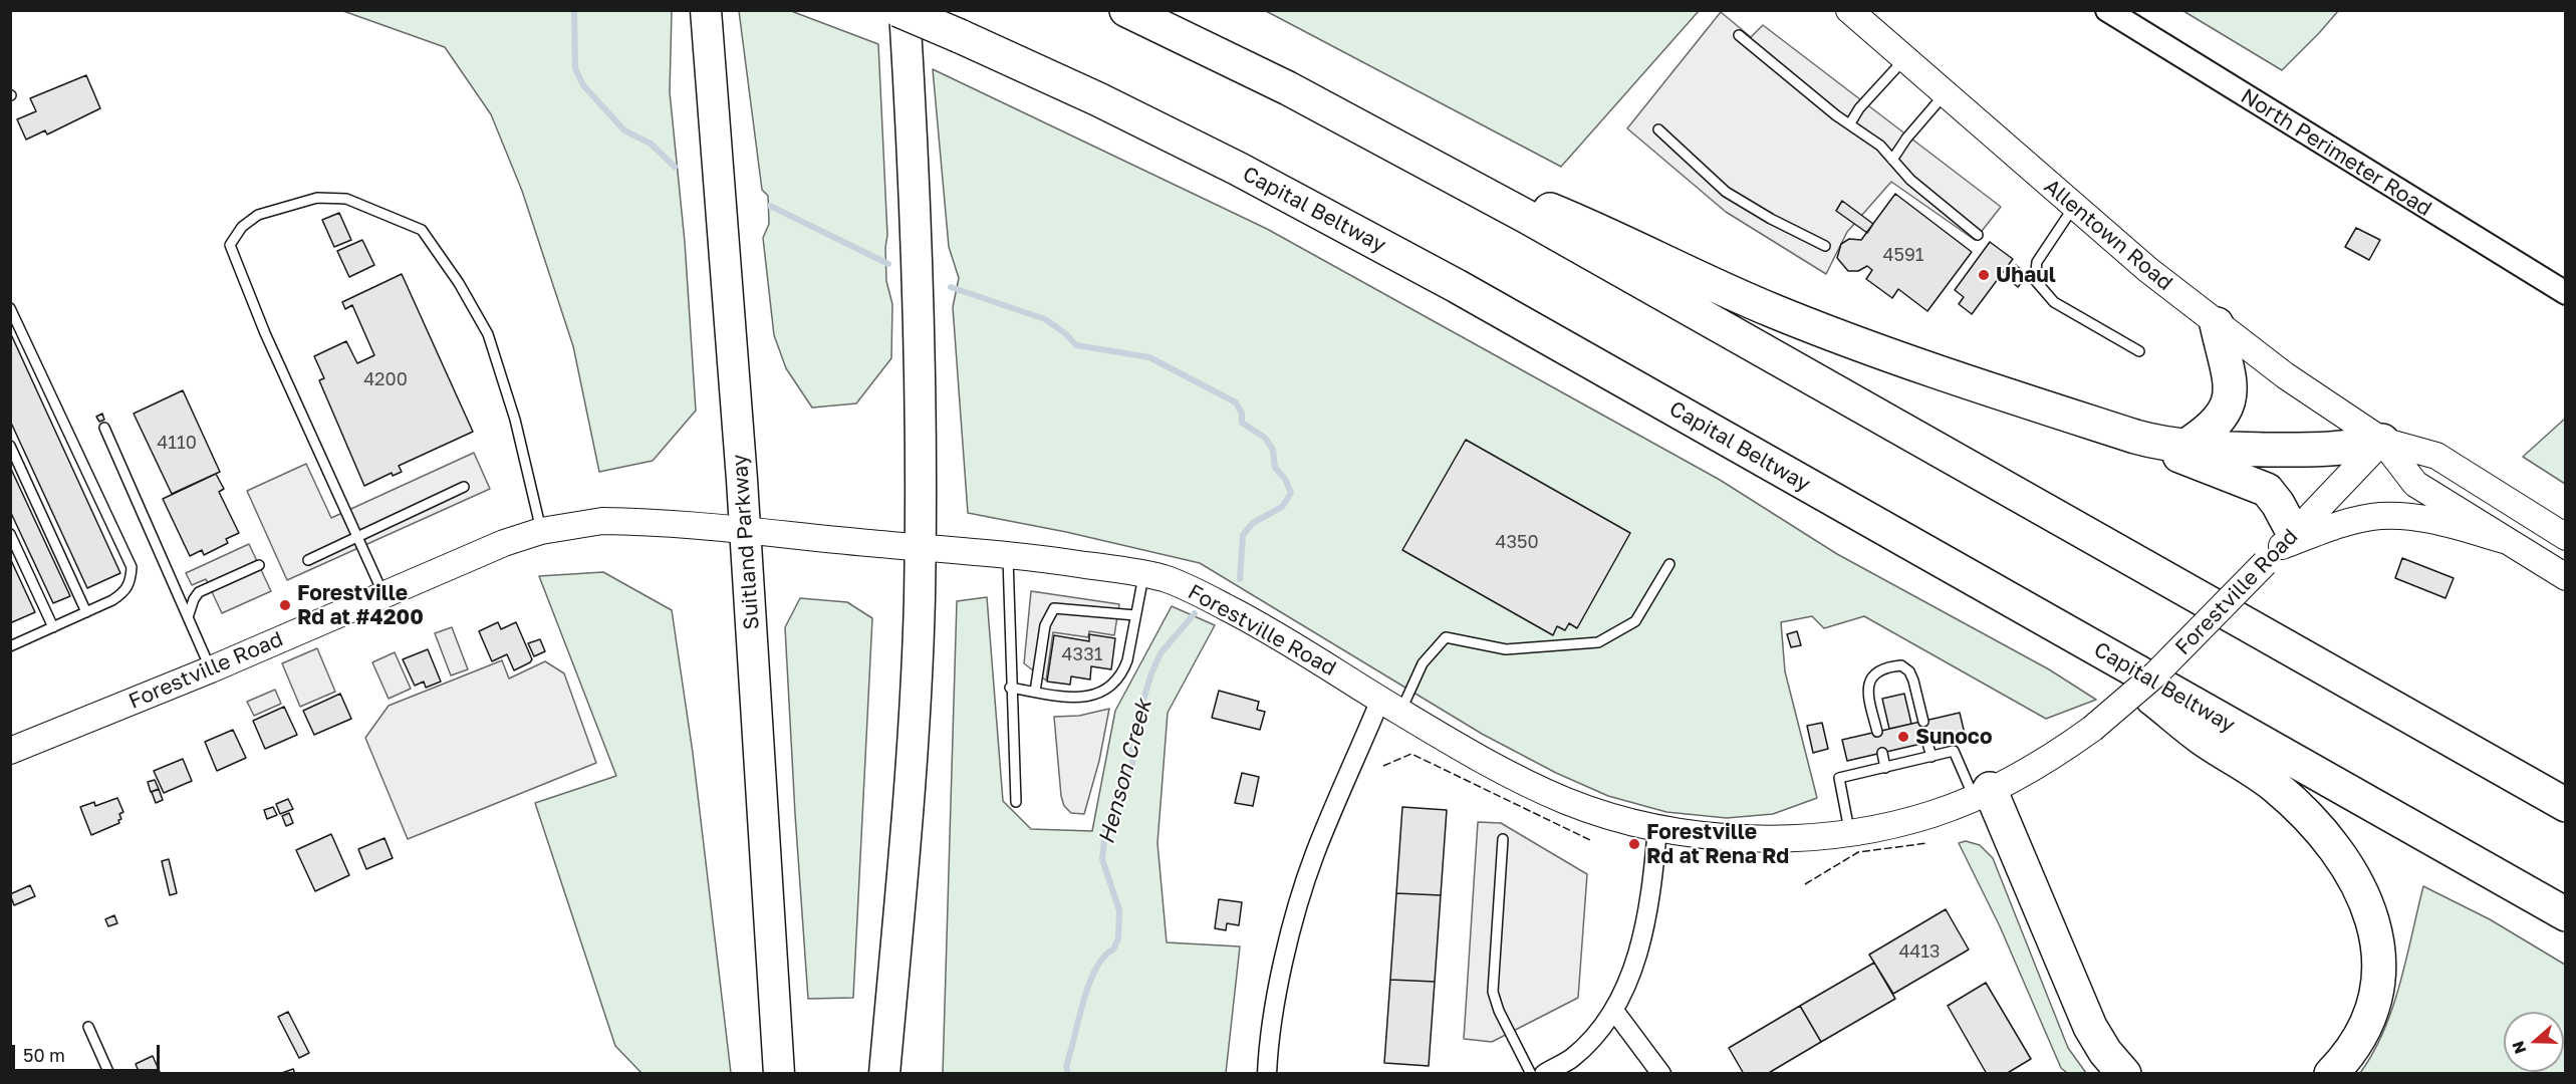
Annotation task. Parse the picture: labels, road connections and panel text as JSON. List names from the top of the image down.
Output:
{
  "streets": {
    "highway": ["Capital Beltway", "Suitland Parkway"],
    "main road": ["Allentown Road", "Forestville Road"],
    "street": ["North Perimeter Road"]
  },
  "crossings": [
    ["Allentown Road", "Forestville Road"],
    ["Suitland Parkway", "Forestville Road"]
  ],
  "water": ["Henson Creek"],
  "places": [
    "Uhaul",
    "Forestville Rd at #4200",
    "Sunoco",
    "Forestville Rd at Rena Rd"
  ],
  "house_numbers": [
    "4591",
    "4200",
    "4110",
    "4350",
    "4331",
    "4413"
  ],
  "scale_bar": "50 m",
  "north": "left"
}
